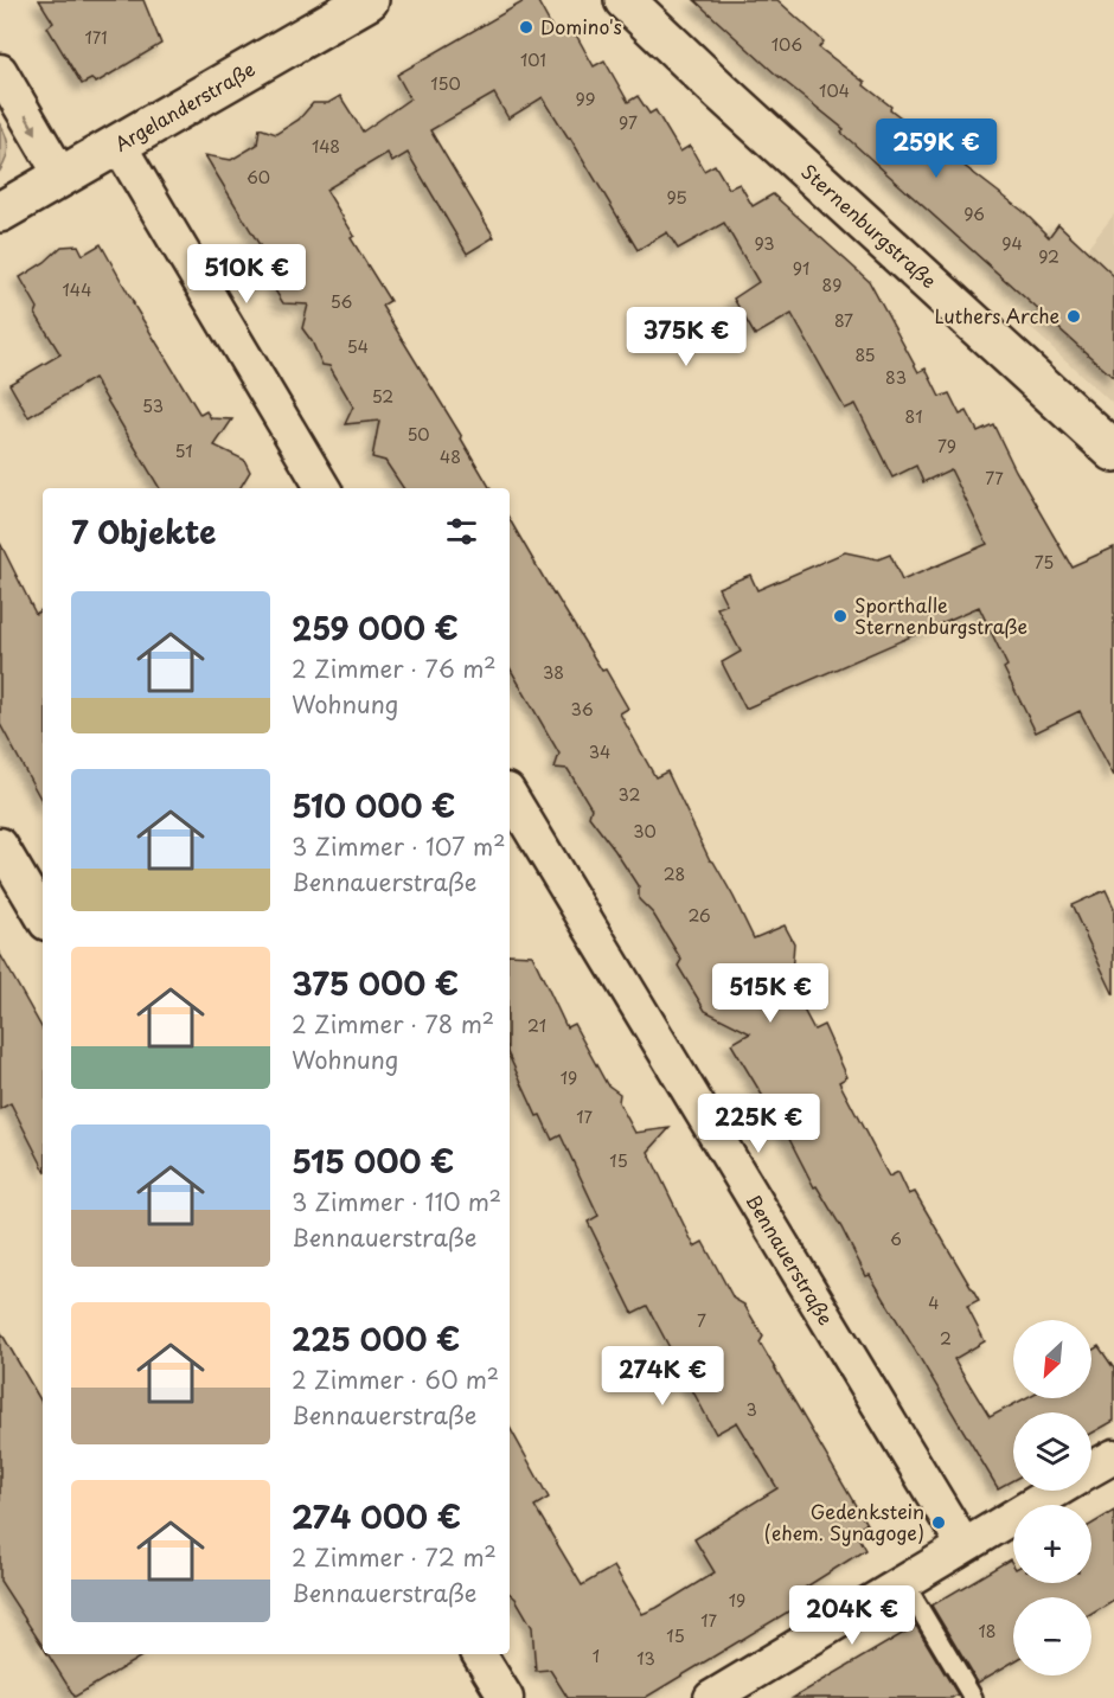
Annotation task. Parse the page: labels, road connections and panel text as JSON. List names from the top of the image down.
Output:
{
  "streets": {
    "street": ["Argelanderstraße", "Sternenburgstraße", "Bennauerstraße"]
  },
  "places": [
    "Domino's",
    "Luthers Arche",
    "Sporthalle Sternenburgstraße",
    "Gedenkstein (ehem. Synagoge)"
  ],
  "house_numbers": [
    "171",
    "106",
    "101",
    "150",
    "104",
    "99",
    "97",
    "148",
    "60",
    "95",
    "96",
    "93",
    "94",
    "92",
    "91",
    "89",
    "144",
    "56",
    "87",
    "54",
    "85",
    "83",
    "52",
    "53",
    "81",
    "50",
    "79",
    "51",
    "48",
    "77",
    "75",
    "38",
    "36",
    "34",
    "32",
    "30",
    "28",
    "26",
    "21",
    "19",
    "17",
    "15",
    "6",
    "4",
    "7",
    "2",
    "3",
    "19",
    "17",
    "18",
    "15",
    "1",
    "13"
  ],
  "north": "bottom left",
  "page": {
    "price": [
      "259K €",
      "510K €",
      "375K €",
      "515K €",
      "225K €",
      "274K €",
      "204K €"
    ],
    "heading": "7 Objekte",
    "list": [
      {
        "name": "259 000 €",
        "note": "2 Zimmer · 76 m² · Wohnung"
      },
      {
        "name": "510 000 €",
        "note": "3 Zimmer · 107 m² · Bennauerstraße"
      },
      {
        "name": "375 000 €",
        "note": "2 Zimmer · 78 m² · Wohnung"
      },
      {
        "name": "515 000 €",
        "note": "3 Zimmer · 110 m² · Bennauerstraße"
      },
      {
        "name": "225 000 €",
        "note": "2 Zimmer · 60 m² · Bennauerstraße"
      },
      {
        "name": "274 000 €",
        "note": "2 Zimmer · 72 m² · Bennauerstraße"
      }
    ],
    "map_buttons": ["+", "−"]
  }
}
